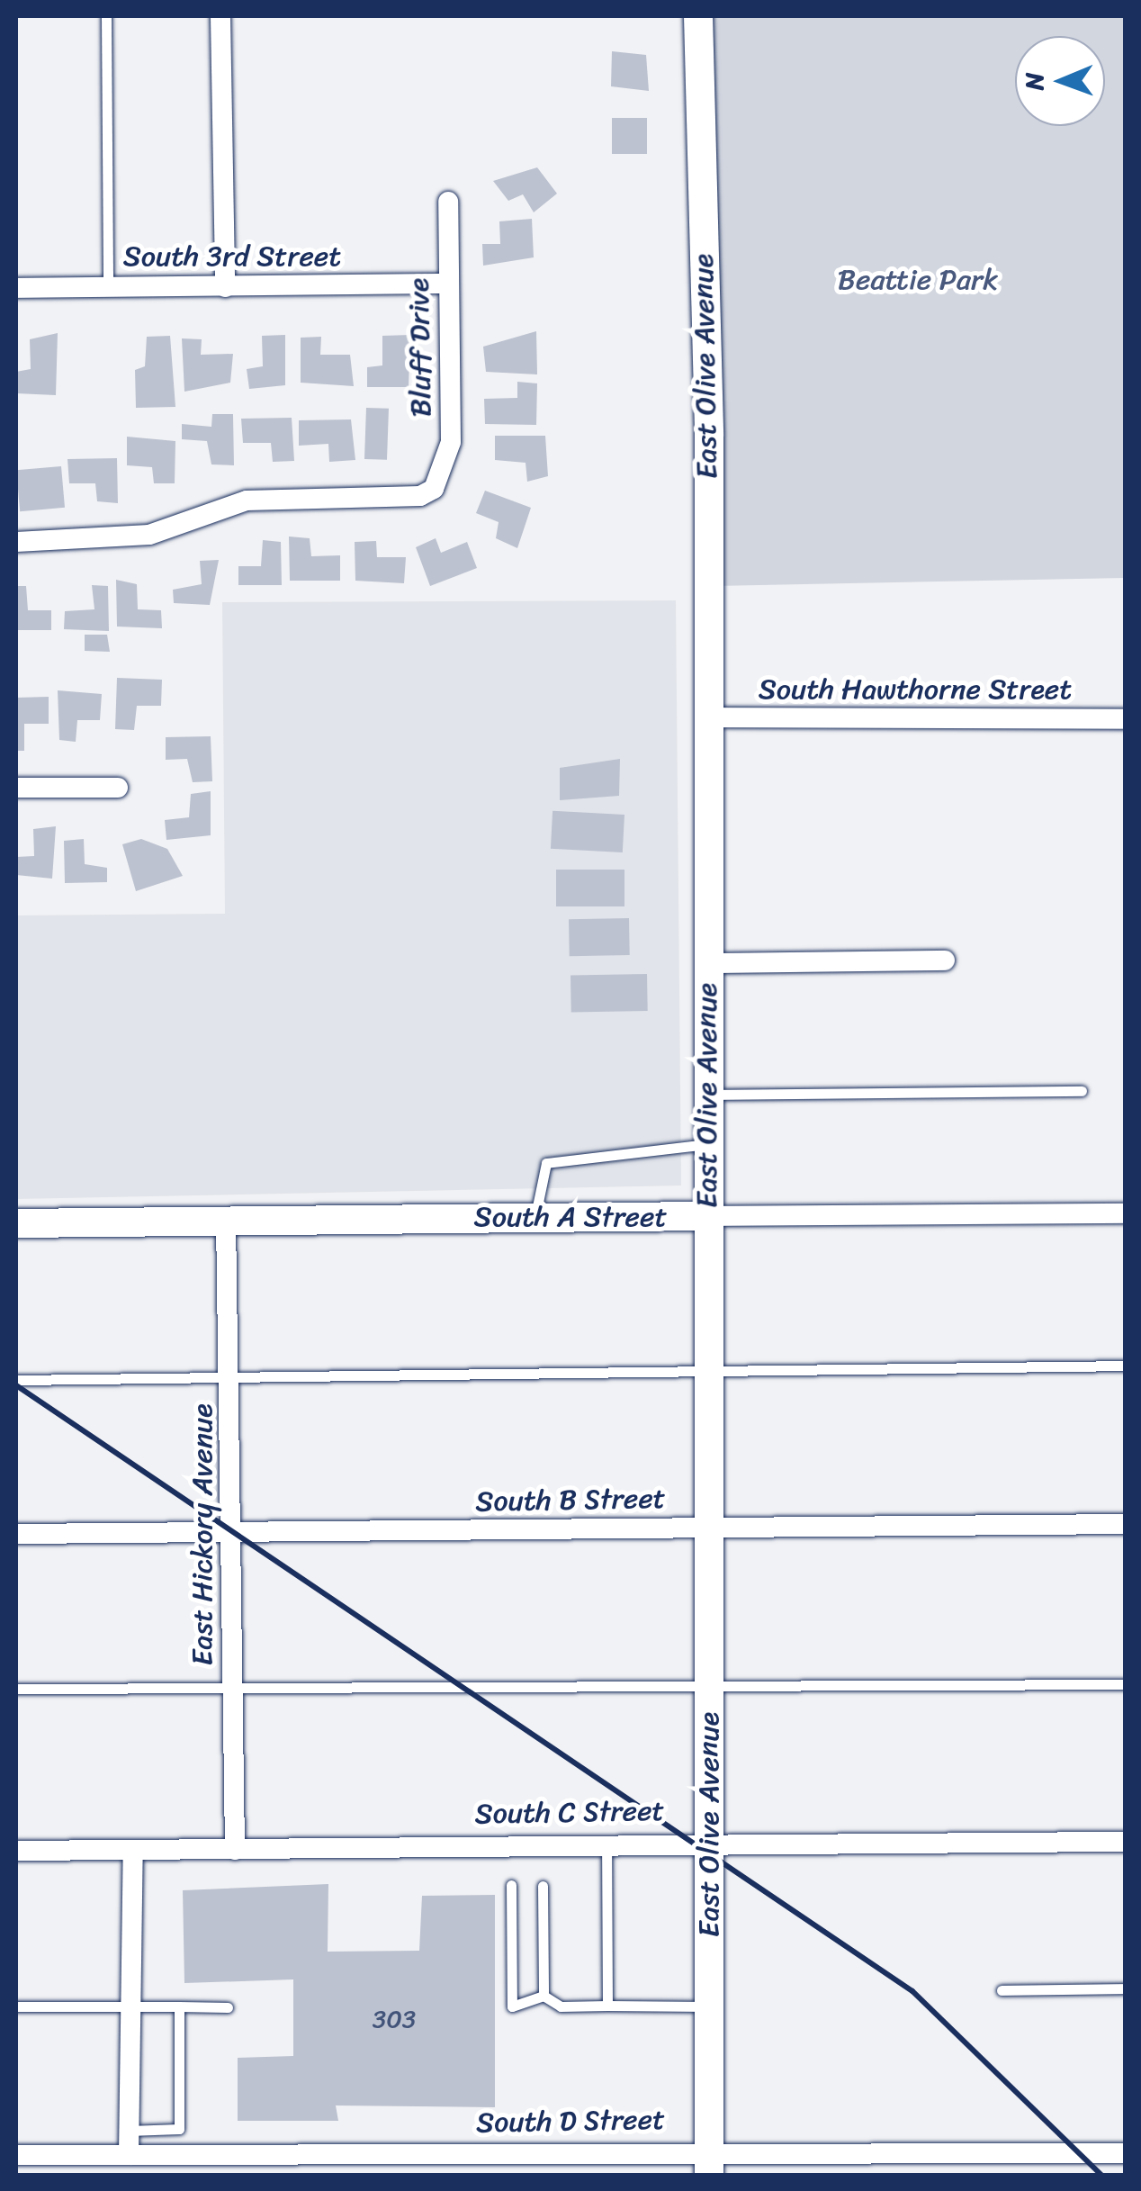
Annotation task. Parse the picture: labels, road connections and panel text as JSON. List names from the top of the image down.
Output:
{
  "streets": {
    "street": [
      "South 3rd Street",
      "Bluff Drive",
      "East Olive Avenue",
      "South Hawthorne Street",
      "South A Street",
      "South B Street",
      "East Hickory Avenue",
      "South C Street",
      "South D Street"
    ]
  },
  "crossings": [
    ["South 3rd Street", "Bluff Drive"],
    ["East Olive Avenue", "South Hawthorne Street"],
    ["East Olive Avenue", "South A Street"],
    ["East Olive Avenue", "South B Street"],
    ["East Olive Avenue", "South C Street"],
    ["East Olive Avenue", "South D Street"],
    ["South A Street", "East Hickory Avenue"],
    ["South B Street", "East Hickory Avenue"],
    ["East Hickory Avenue", "South C Street"]
  ],
  "parks": ["Beattie Park"],
  "house_numbers": ["303"],
  "north": "left"
}
